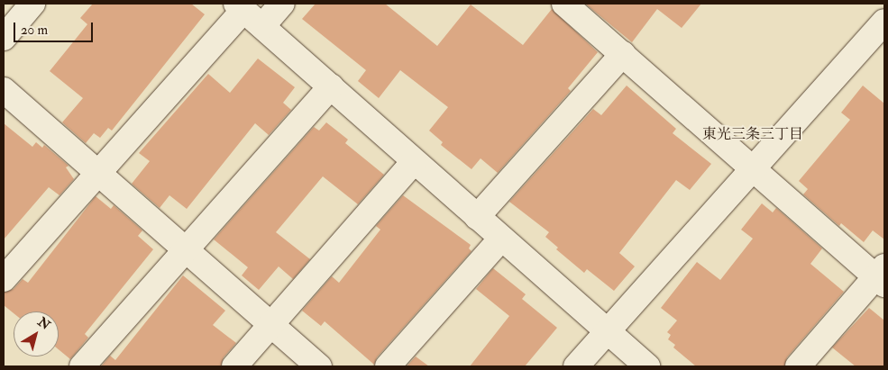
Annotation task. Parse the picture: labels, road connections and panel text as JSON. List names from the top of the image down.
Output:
{
  "districts": ["東光三条三丁目"],
  "scale_bar": "20 m",
  "north": "top right"
}
